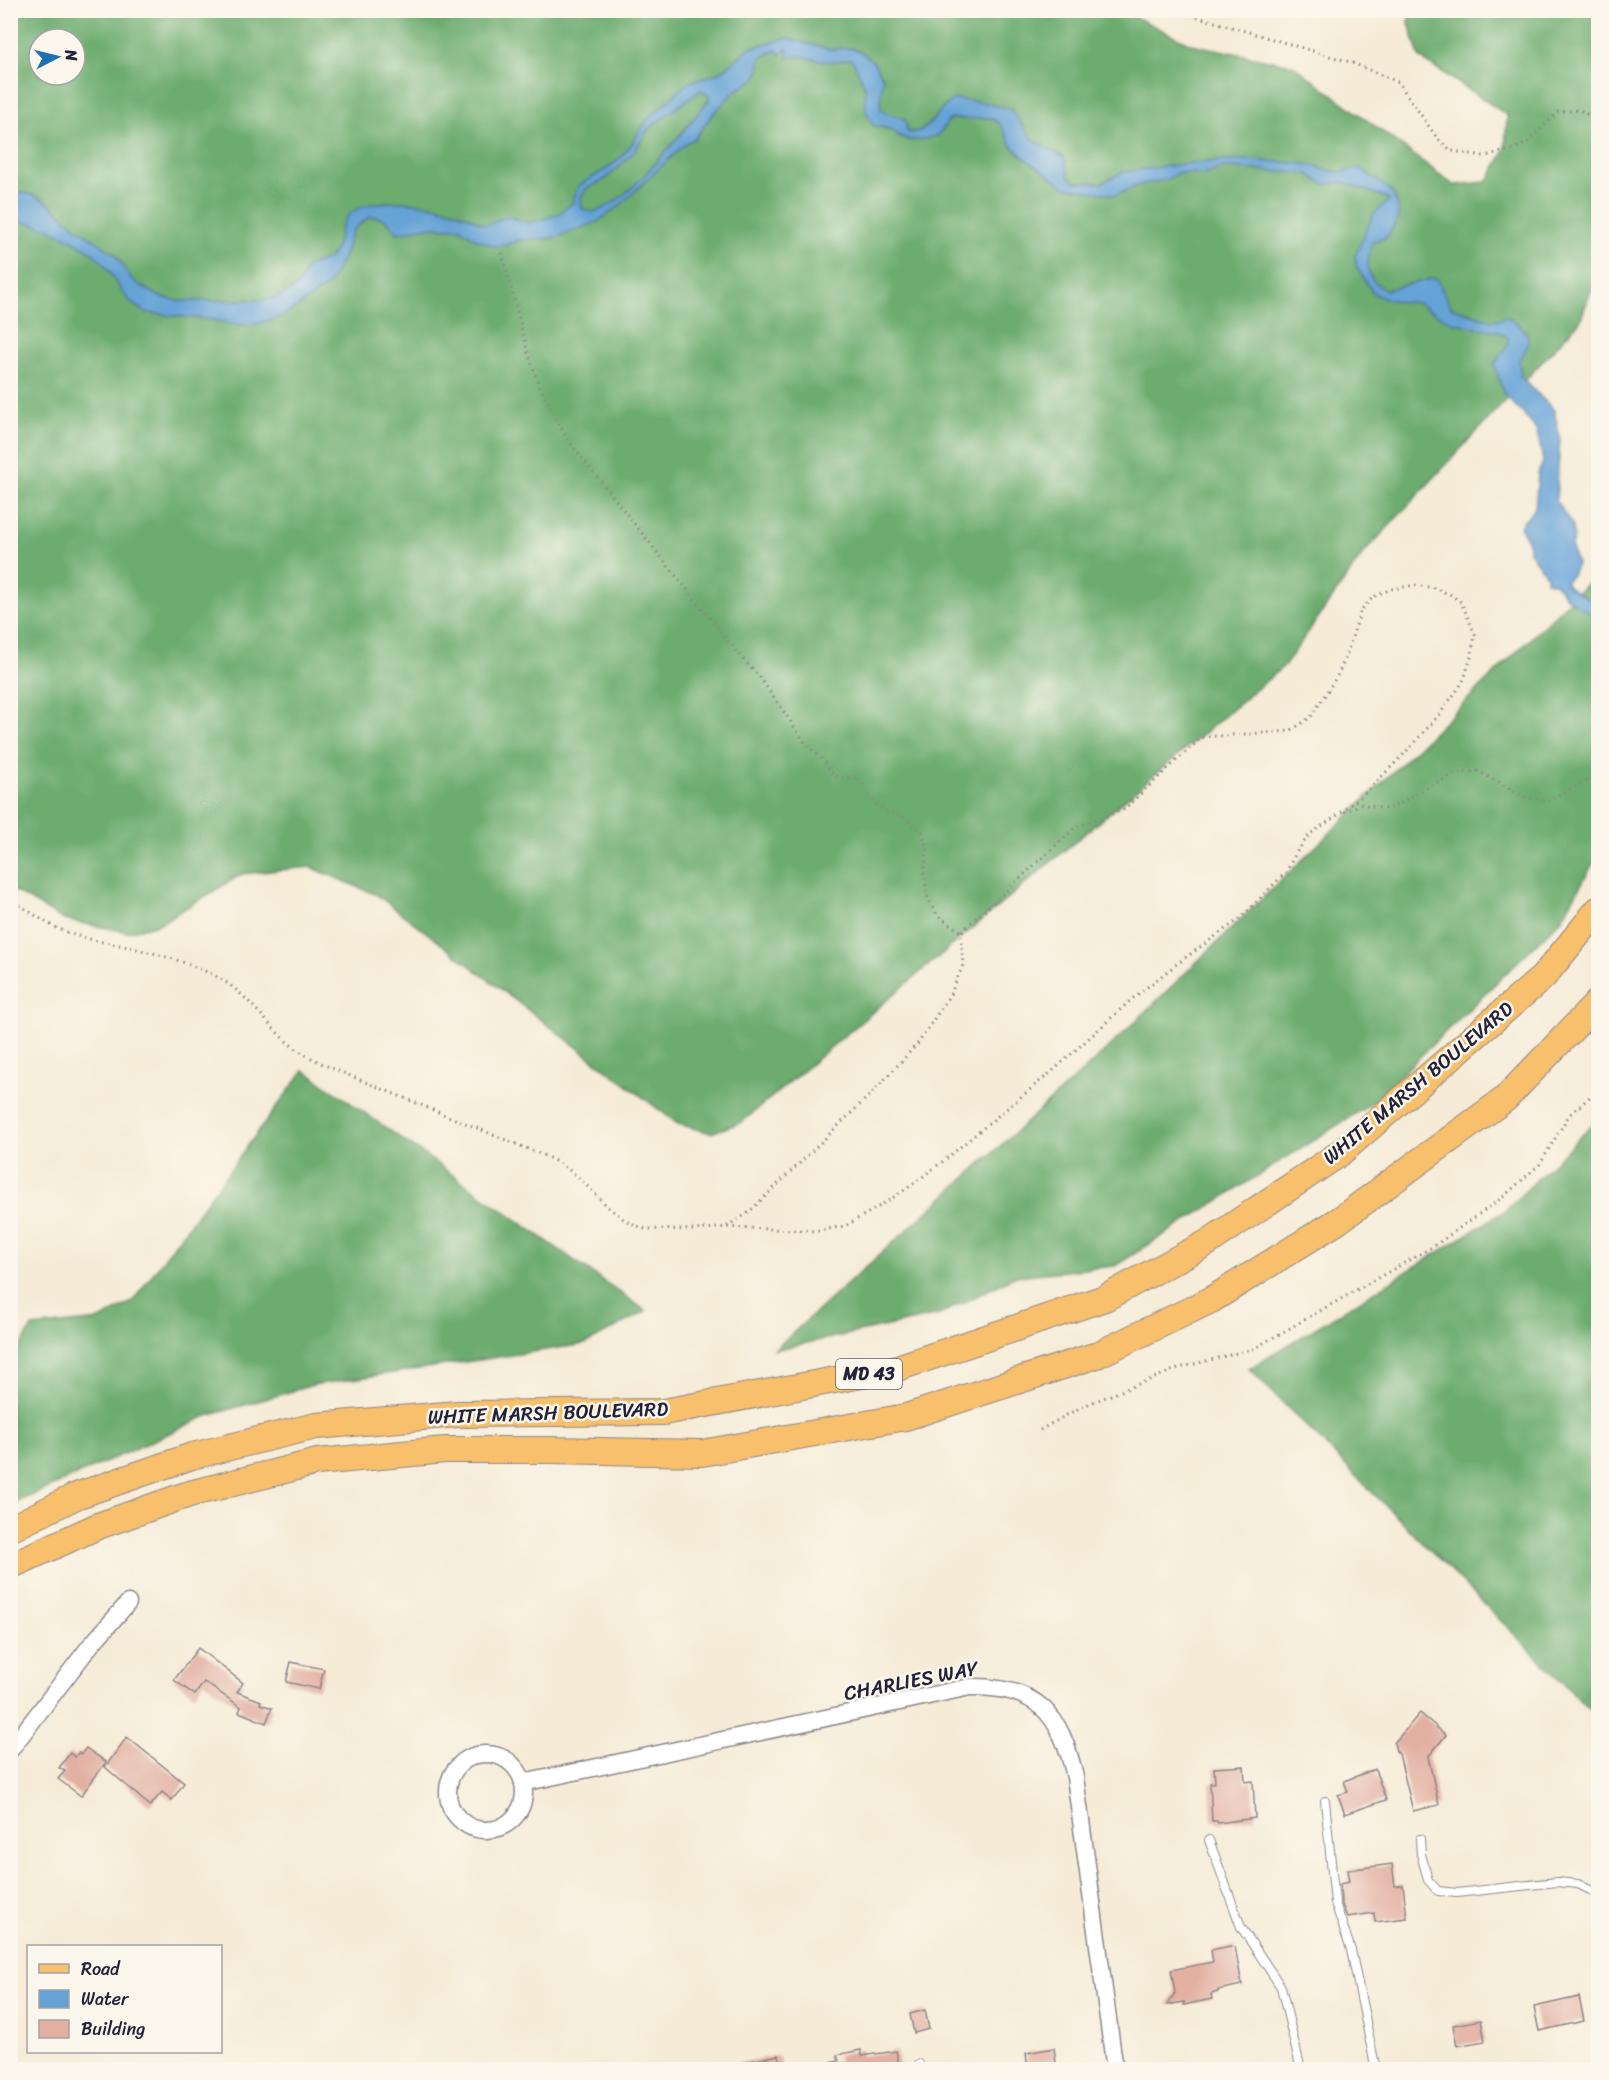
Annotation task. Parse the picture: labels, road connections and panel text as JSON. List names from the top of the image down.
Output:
{
  "streets": {
    "main road": ["WHITE MARSH BOULEVARD", "MD 43"],
    "street": ["CHARLIES WAY"]
  },
  "legend": ["Road", "Water", "Building"],
  "north": "right"
}
